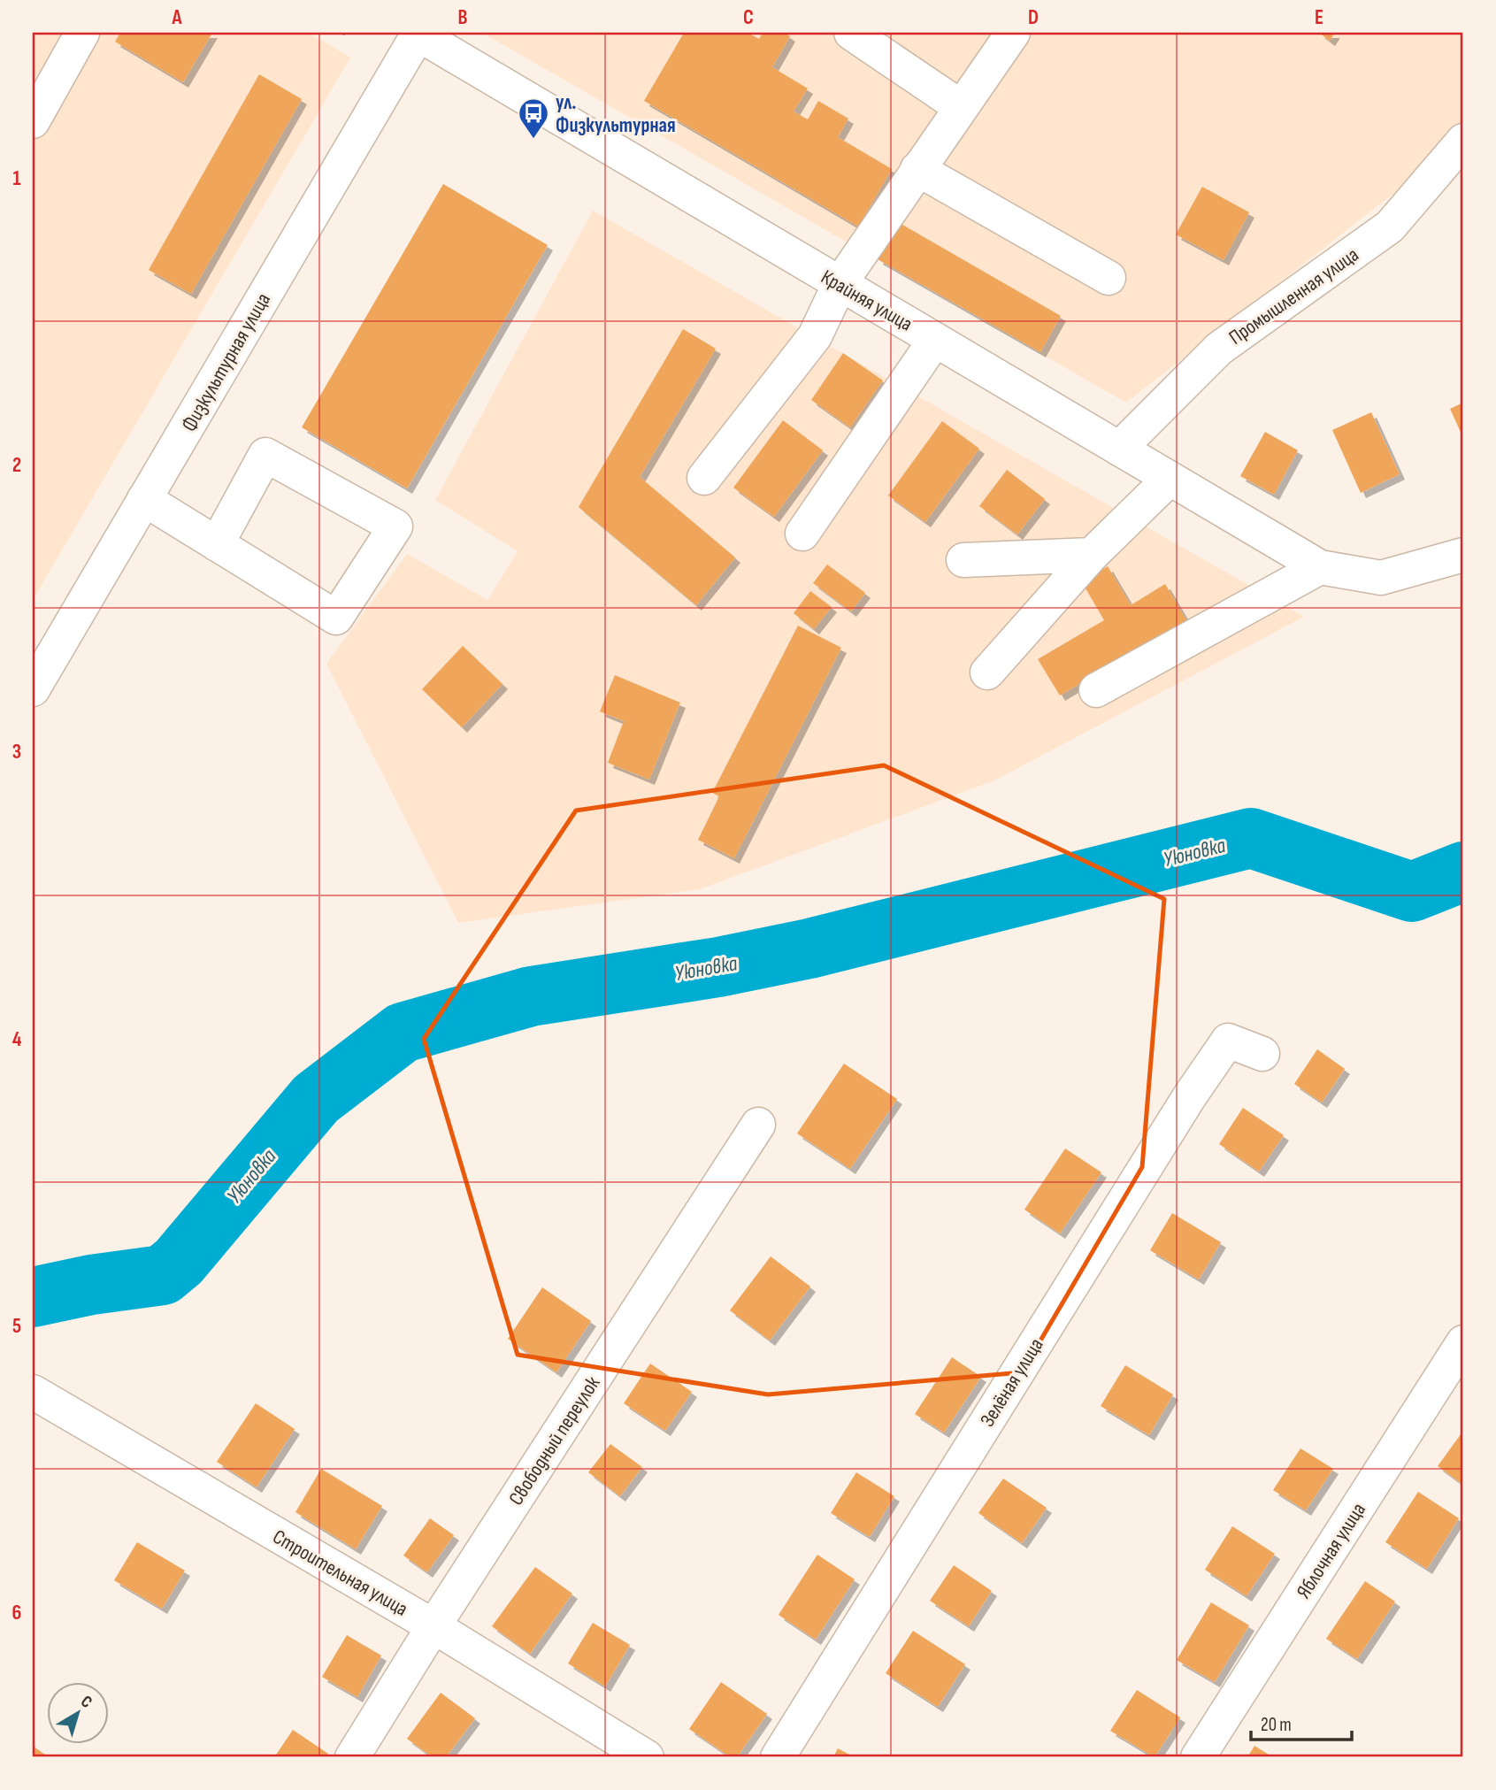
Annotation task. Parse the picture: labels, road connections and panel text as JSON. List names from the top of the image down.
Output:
{
  "streets": {
    "street": [
      "Промышленная улица",
      "Крайняя улица",
      "Физкультурная улица",
      "Зелёная улица",
      "Свободный переулок",
      "Яблочная улица",
      "Строительная улица"
    ]
  },
  "crossings": [
    ["Промышленная улица", "Крайняя улица"],
    ["Крайняя улица", "Физкультурная улица"],
    ["Свободный переулок", "Строительная улица"]
  ],
  "water": ["Уюновка"],
  "places": {
    "bus stop": ["ул. Физкультурная"]
  },
  "scale_bar": "20 m",
  "north": "top right",
  "grid": {
    "columns": [
      "A",
      "B",
      "C",
      "D",
      "E"
    ],
    "rows": [
      "1",
      "2",
      "3",
      "4",
      "5",
      "6"
    ]
  }
}
